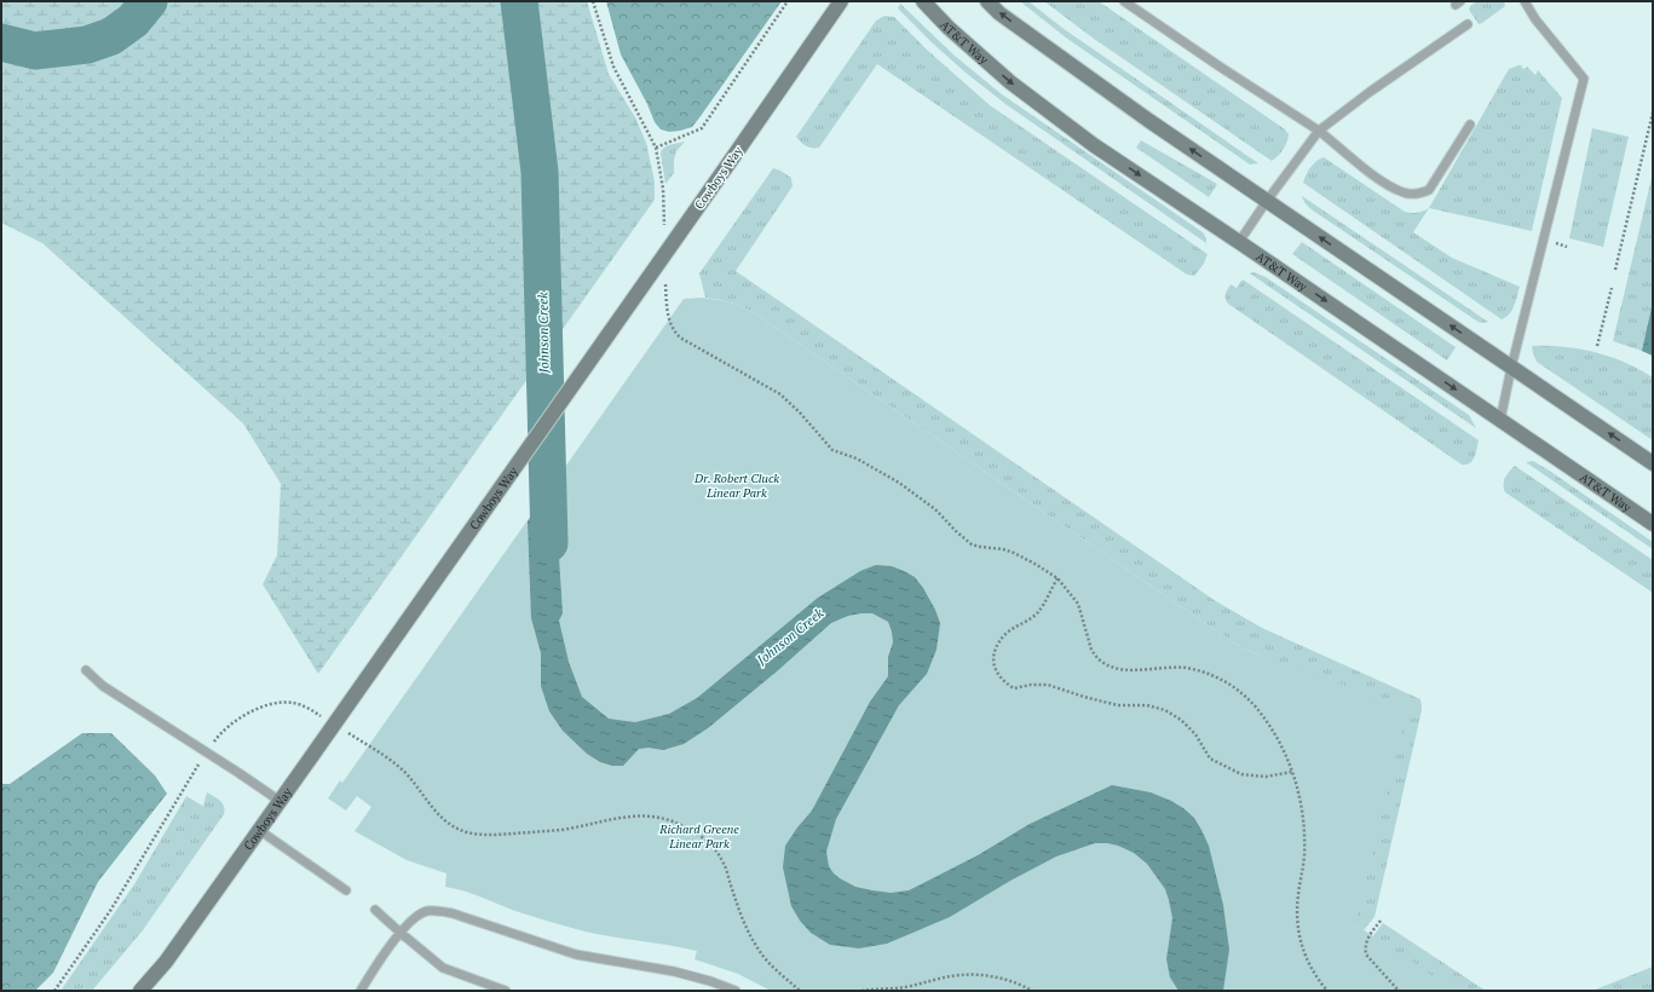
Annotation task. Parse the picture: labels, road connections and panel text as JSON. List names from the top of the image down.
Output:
{
  "streets": {
    "main road": ["AT&T Way", "Cowboys Way"]
  },
  "water": ["Johnson Creek"],
  "parks": ["Dr. Robert Cluck Linear Park", "Richard Greene Linear Park"]
}
